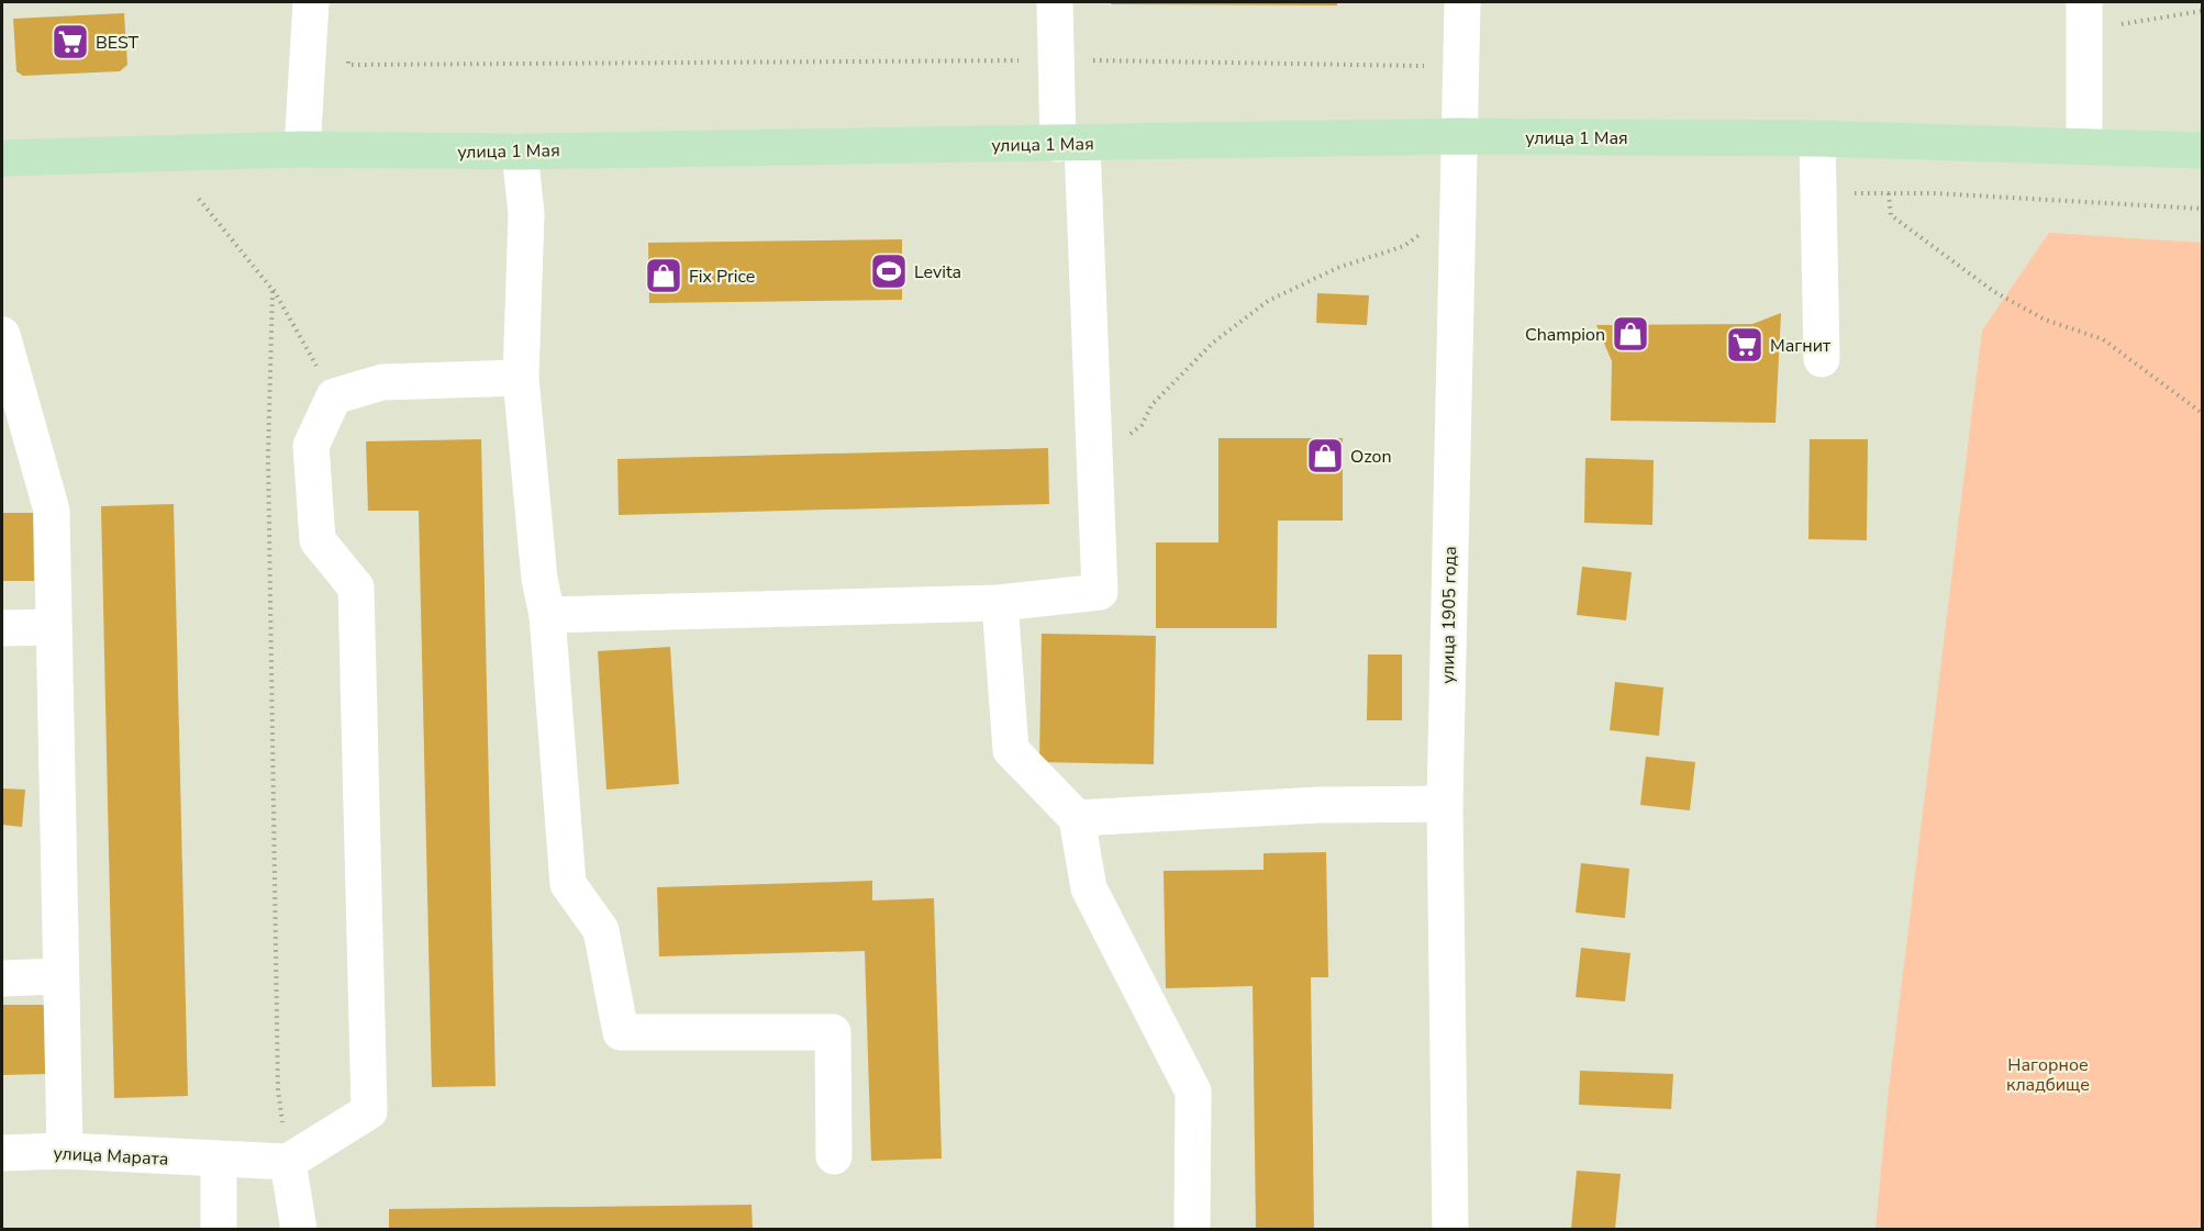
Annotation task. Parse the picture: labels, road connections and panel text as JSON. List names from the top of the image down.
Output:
{
  "streets": {
    "main road": ["улица 1 Мая"],
    "street": ["улица 1905 года", "улица Марата"]
  },
  "crossings": [
    ["улица 1 Мая", "улица 1905 года"]
  ],
  "parks": ["Нагорное кладбище"],
  "places": {
    "supermarket": ["BEST", "Магнит"],
    "sports": ["Levita"],
    "shop": ["Fix Price", "Champion", "Ozon"]
  }
}
